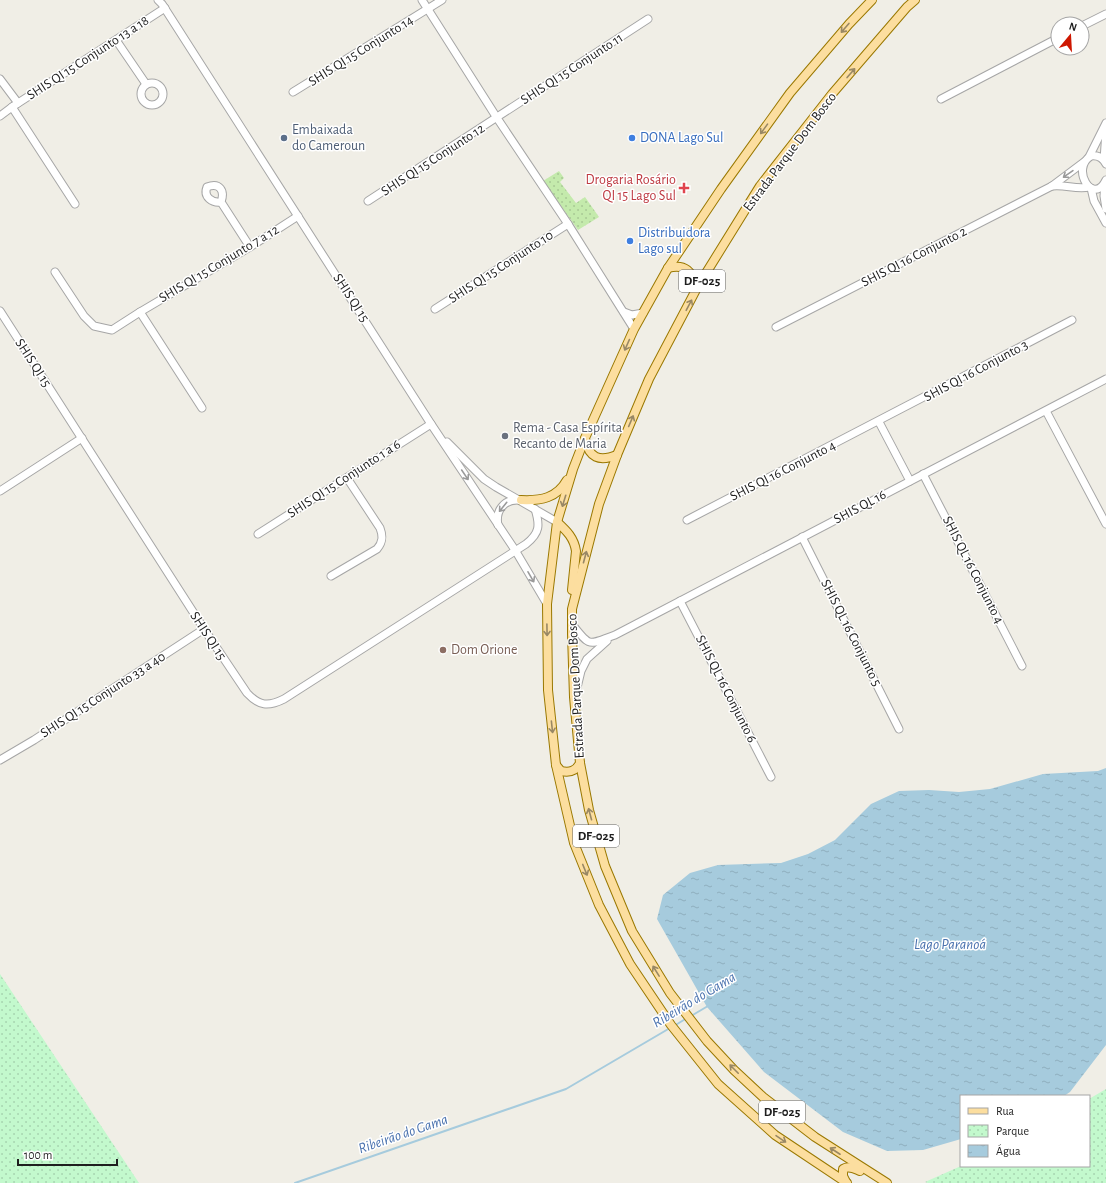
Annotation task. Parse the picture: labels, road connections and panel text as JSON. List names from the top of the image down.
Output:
{
  "streets": {
    "main road": ["Estrada Parque Dom Bosco", "DF-025"],
    "street": [
      "SHIS QI 15 Conjunto 14",
      "SHIS QI 15 Conjunto 13 a 18",
      "SHIS QI 15 Conjunto 11",
      "SHIS QI 15 Conjunto 12",
      "SHIS QI 16 Conjunto 2",
      "SHIS QI 15 Conjunto 7 a 12",
      "SHIS QI 15 Conjunto 10",
      "SHIS QI 15",
      "SHIS QI 16 Conjunto 3",
      "SHIS QI 16 Conjunto 4",
      "SHIS QI 15 Conjunto 1 a 6",
      "SHIS QL 16",
      "SHIS QL 16 Conjunto 4",
      "SHIS QL 16 Conjunto 5",
      "SHIS QL 16 Conjunto 6",
      "SHIS QI 15 Conjunto 33 a 40"
    ]
  },
  "crossings": [
    ["SHIS QI 15 Conjunto 13 a 18", "SHIS QI 15"],
    ["SHIS QI 15 Conjunto 11", "SHIS QI 15 Conjunto 12"],
    ["Estrada Parque Dom Bosco", "SHIS QI 15"],
    ["Estrada Parque Dom Bosco", "SHIS QL 16"],
    ["SHIS QI 15 Conjunto 7 a 12", "SHIS QI 15"],
    ["SHIS QI 15", "SHIS QI 15 Conjunto 1 a 6"],
    ["SHIS QI 15", "SHIS QI 15 Conjunto 33 a 40"],
    ["SHIS QI 16 Conjunto 3", "SHIS QI 16 Conjunto 4"],
    ["SHIS QL 16", "SHIS QL 16 Conjunto 4"],
    ["SHIS QL 16", "SHIS QL 16 Conjunto 5"],
    ["SHIS QL 16", "SHIS QL 16 Conjunto 6"]
  ],
  "water": ["Lago Paranoá", "Ribeirão do Gama"],
  "places": {
    "other": [
      "Embaixada do Cameroun",
      "DONA Lago Sul",
      "Distribuidora Lago sul",
      "Rema - Casa Espírita Recanto de Maria",
      "Dom Orione"
    ],
    "health": ["Drogaria Rosário QI 15 Lago Sul"]
  },
  "legend": ["Rua", "Parque", "Água"],
  "scale_bar": "100 m",
  "north": "top"
}
